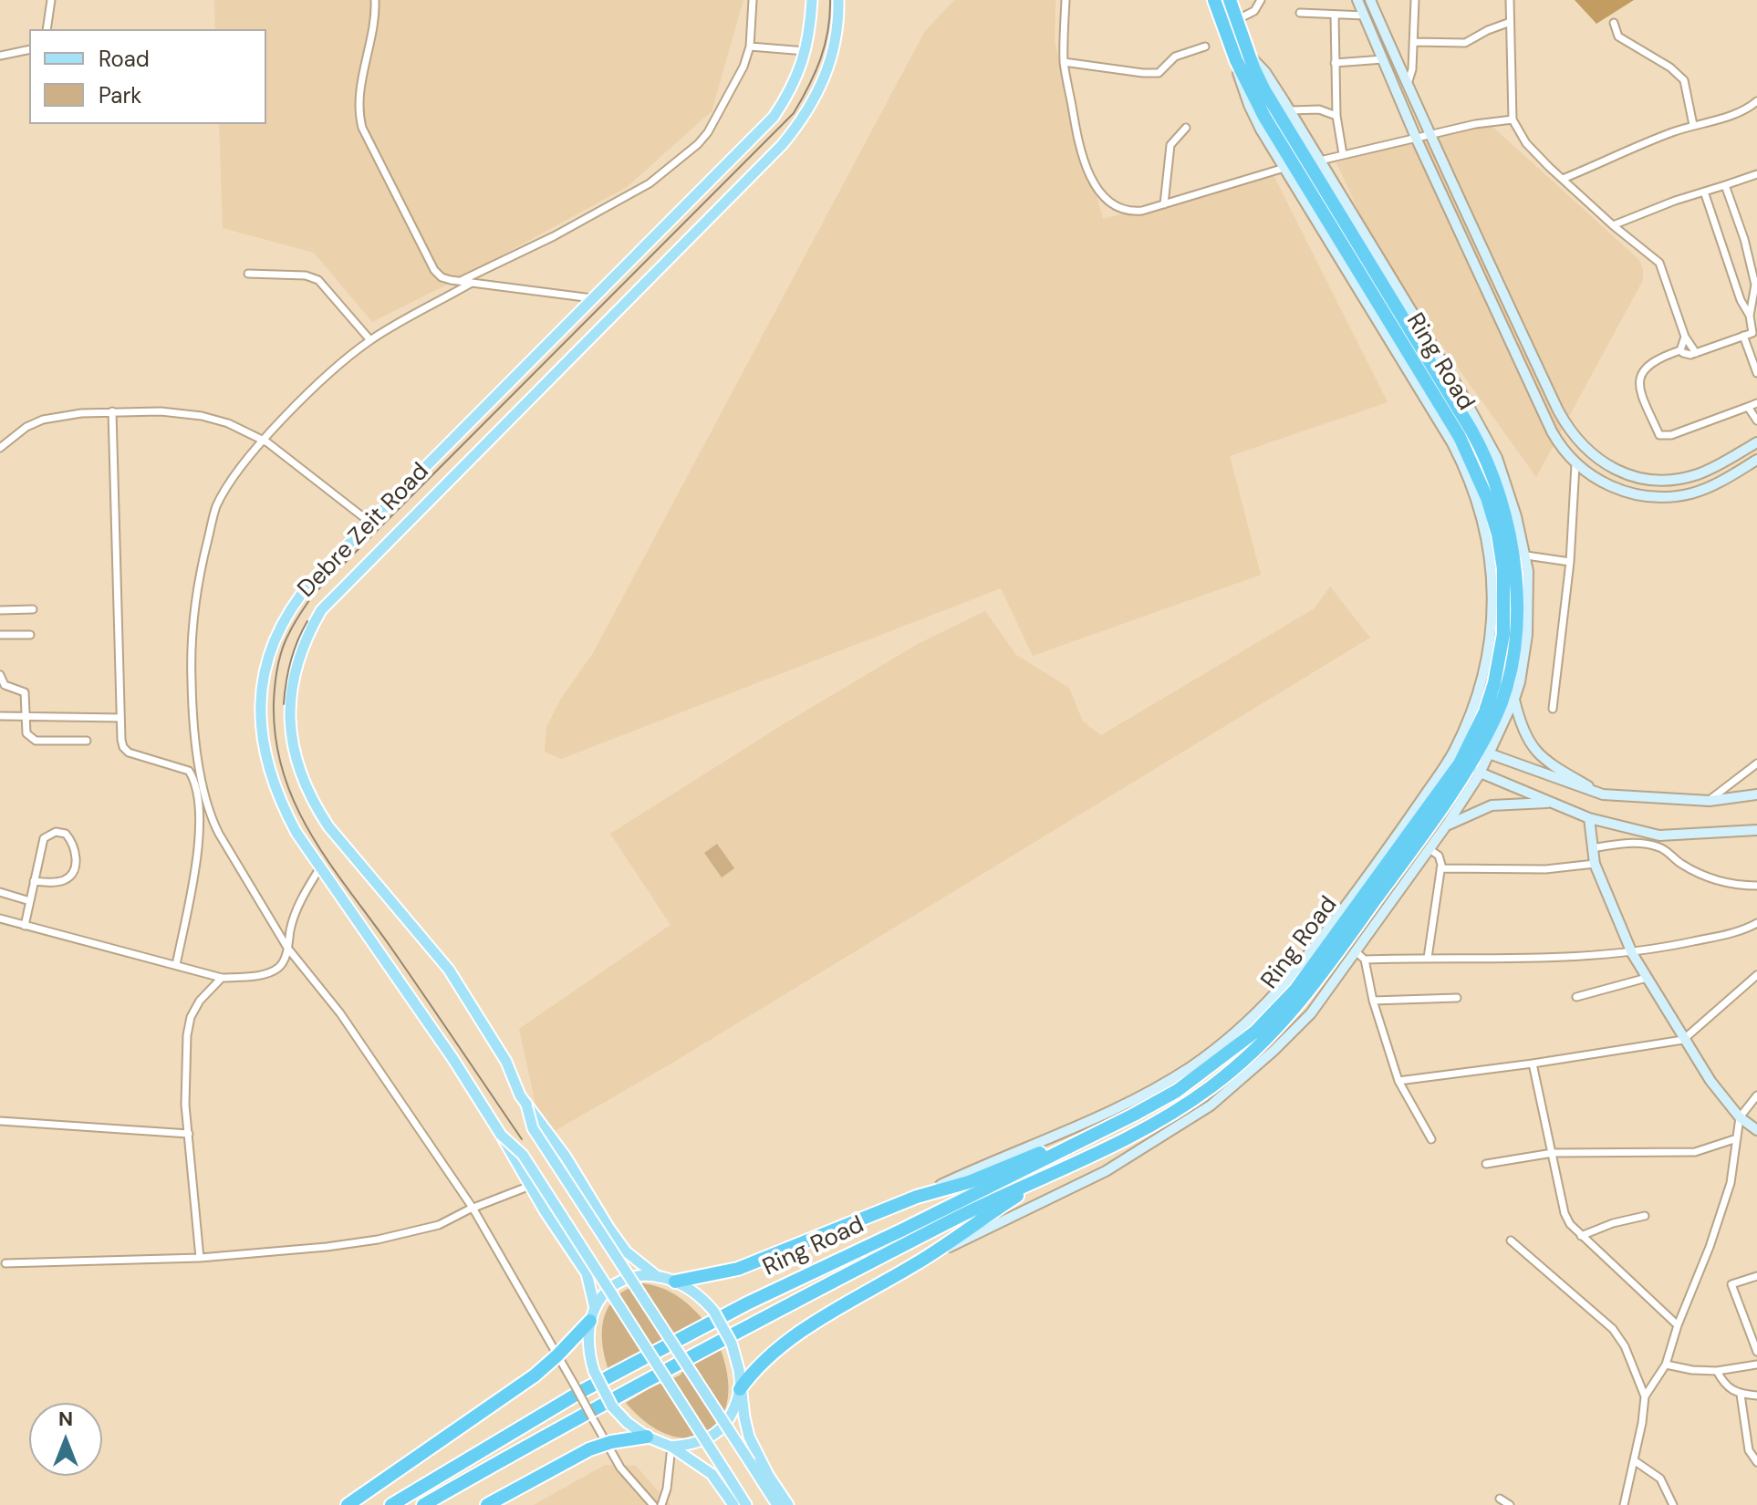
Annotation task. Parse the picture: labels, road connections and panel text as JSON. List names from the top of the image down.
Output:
{
  "streets": {
    "highway": ["Ring Road"],
    "main road": ["Debre Zeit Road"]
  },
  "legend": ["Road", "Park"],
  "north": "top"
}
